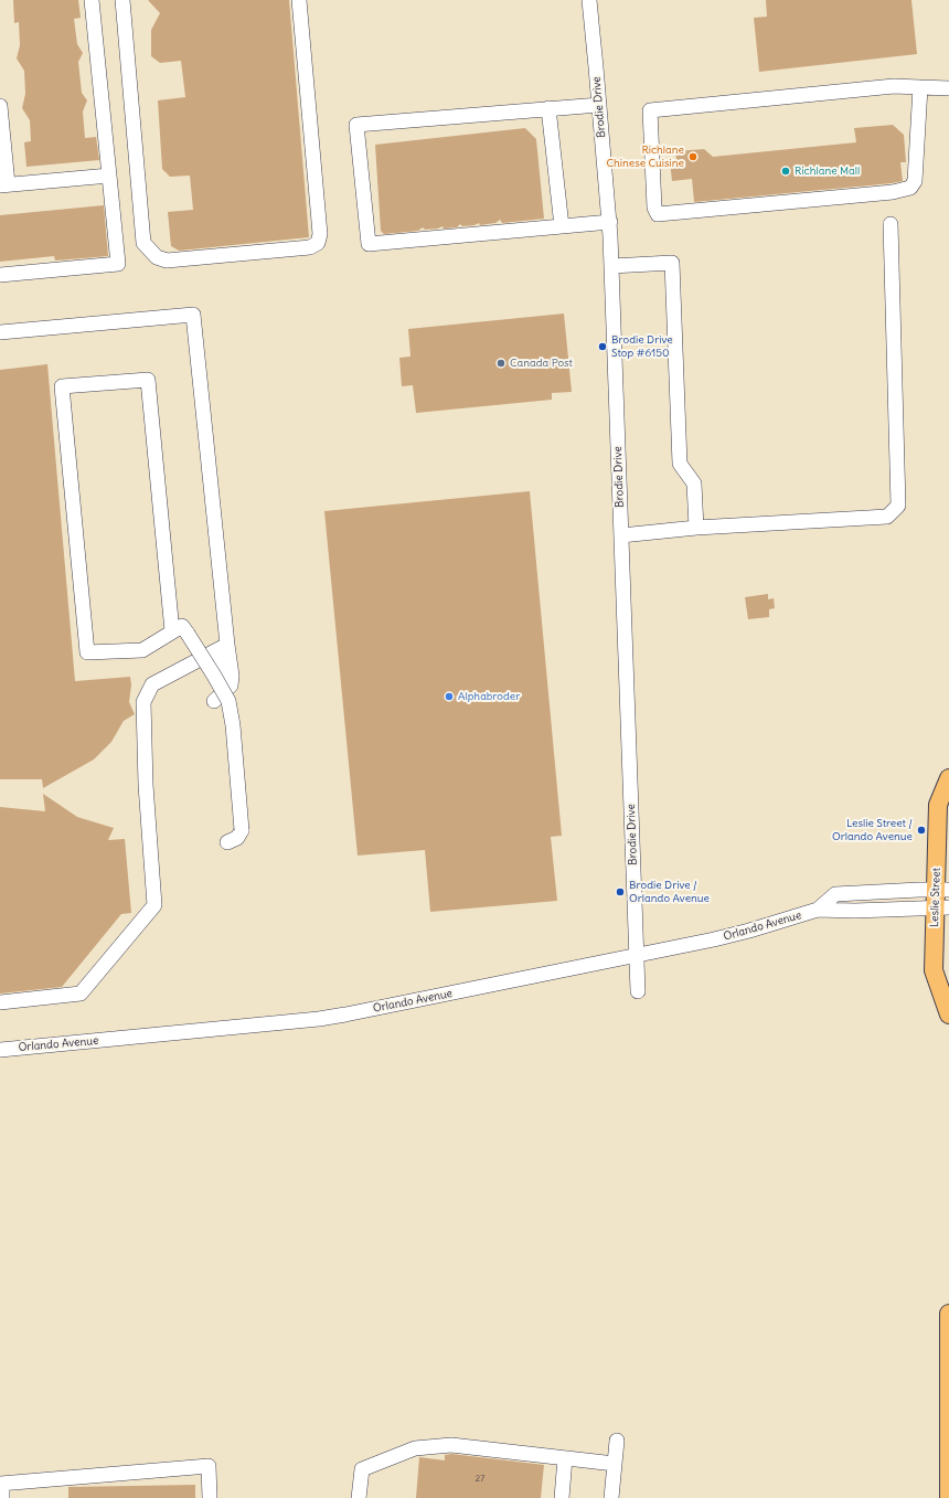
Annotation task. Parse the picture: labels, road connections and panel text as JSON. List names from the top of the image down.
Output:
{
  "streets": {
    "main road": ["Leslie Street"],
    "street": ["Brodie Drive", "Orlando Avenue"]
  },
  "crossings": [
    ["Brodie Drive", "Orlando Avenue"],
    ["Leslie Street", "Orlando Avenue"]
  ],
  "places": [
    "Richlane Chinese Cuisine",
    "Richlane Mall",
    "Brodie Drive Stop #6150",
    "Canada Post",
    "Alphabroder",
    "Leslie Street / Orlando Avenue",
    "Brodie Drive / Orlando Avenue"
  ],
  "house_numbers": ["27"]
}
